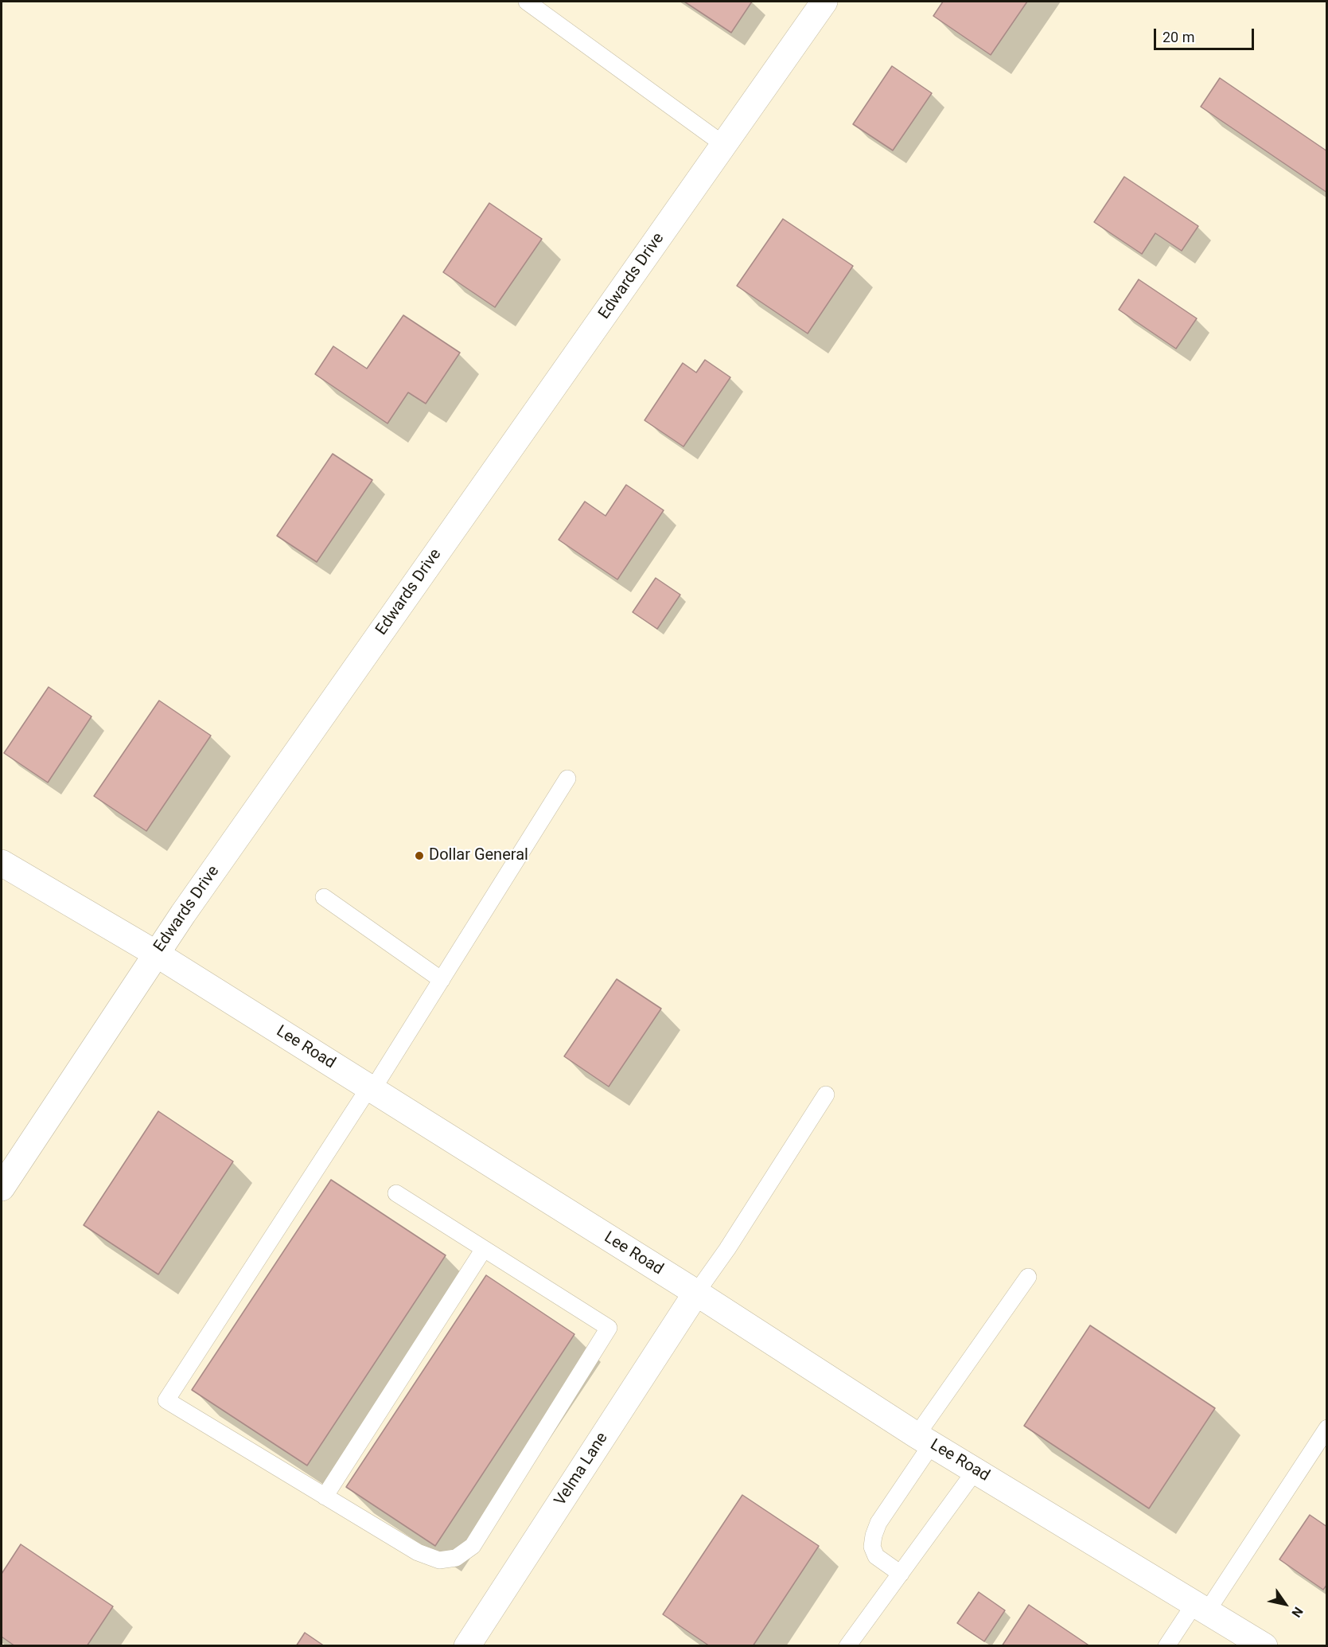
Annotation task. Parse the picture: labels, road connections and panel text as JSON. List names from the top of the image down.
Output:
{
  "streets": {
    "street": ["Edwards Drive", "Lee Road", "Velma Lane"]
  },
  "crossings": [
    ["Edwards Drive", "Lee Road"],
    ["Lee Road", "Velma Lane"]
  ],
  "places": ["Dollar General"],
  "scale_bar": "20 m",
  "north": "bottom right"
}
